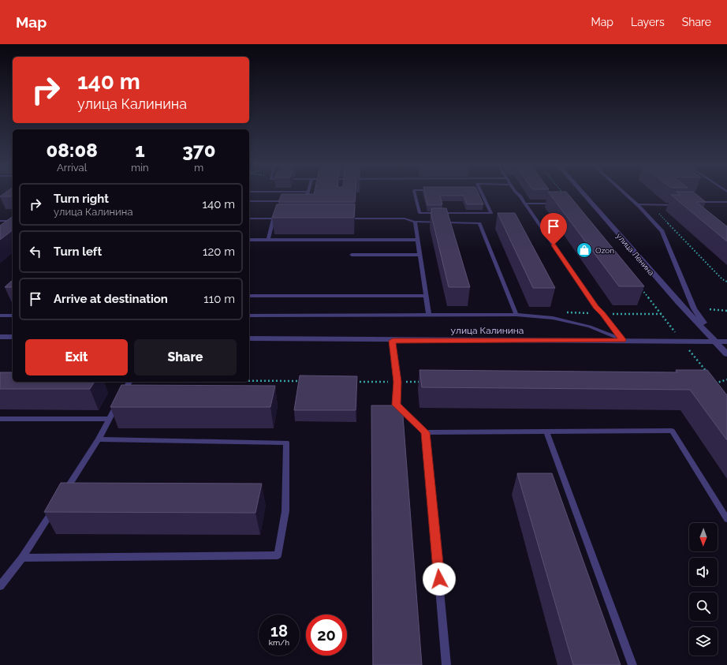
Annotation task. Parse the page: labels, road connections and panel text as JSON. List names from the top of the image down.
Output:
{
  "streets": {
    "street": ["улица Ленина", "улица Калинина"]
  },
  "crossings": [
    ["улица Ленина", "улица Калинина"]
  ],
  "places": {
    "shop": ["Ozon"]
  },
  "north": "bottom",
  "page": {
    "header": "Map",
    "nav": ["Map", "Layers", "Share"],
    "turn": ["140 m", "улица Калинина"],
    "eta": [
      "08:08",
      "Arrival",
      "1",
      "min",
      "370",
      "m"
    ],
    "list": [
      {
        "name": "Turn right",
        "note": "улица Калинина",
        "value": "140 m"
      },
      {
        "name": "Turn left",
        "value": "120 m"
      },
      {
        "name": "Arrive at destination",
        "value": "110 m"
      }
    ],
    "buttons": ["Exit", "Share"],
    "speed": "18 km/h",
    "limit": "20"
  }
}
